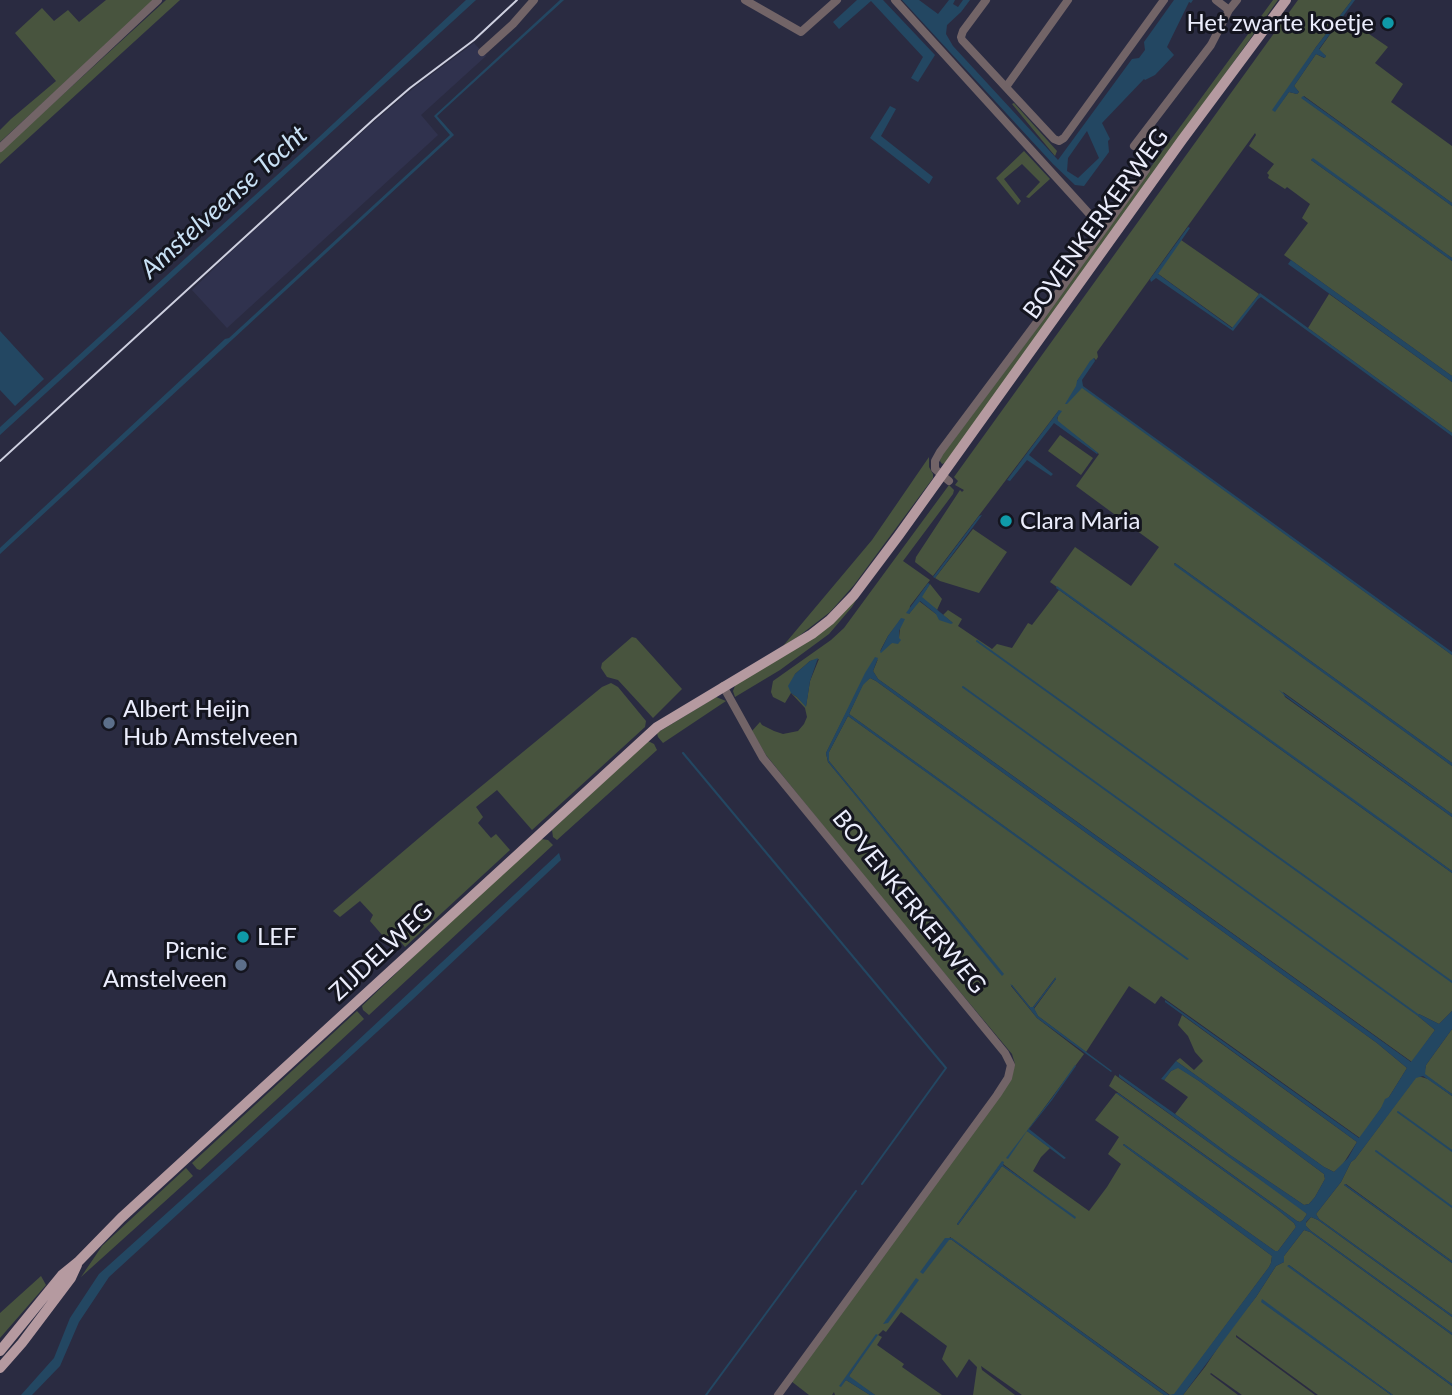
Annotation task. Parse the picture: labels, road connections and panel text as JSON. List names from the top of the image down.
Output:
{
  "streets": {
    "main road": ["BOVENKERKERWEG", "ZIJDELWEG"]
  },
  "crossings": [
    ["BOVENKERKERWEG", "ZIJDELWEG"]
  ],
  "water": ["Amstelveense Tocht"],
  "places": [
    "Het zwarte koetje",
    "Clara Maria",
    "Albert Heijn Hub Amstelveen",
    "LEF",
    "Picnic Amstelveen"
  ]
}
